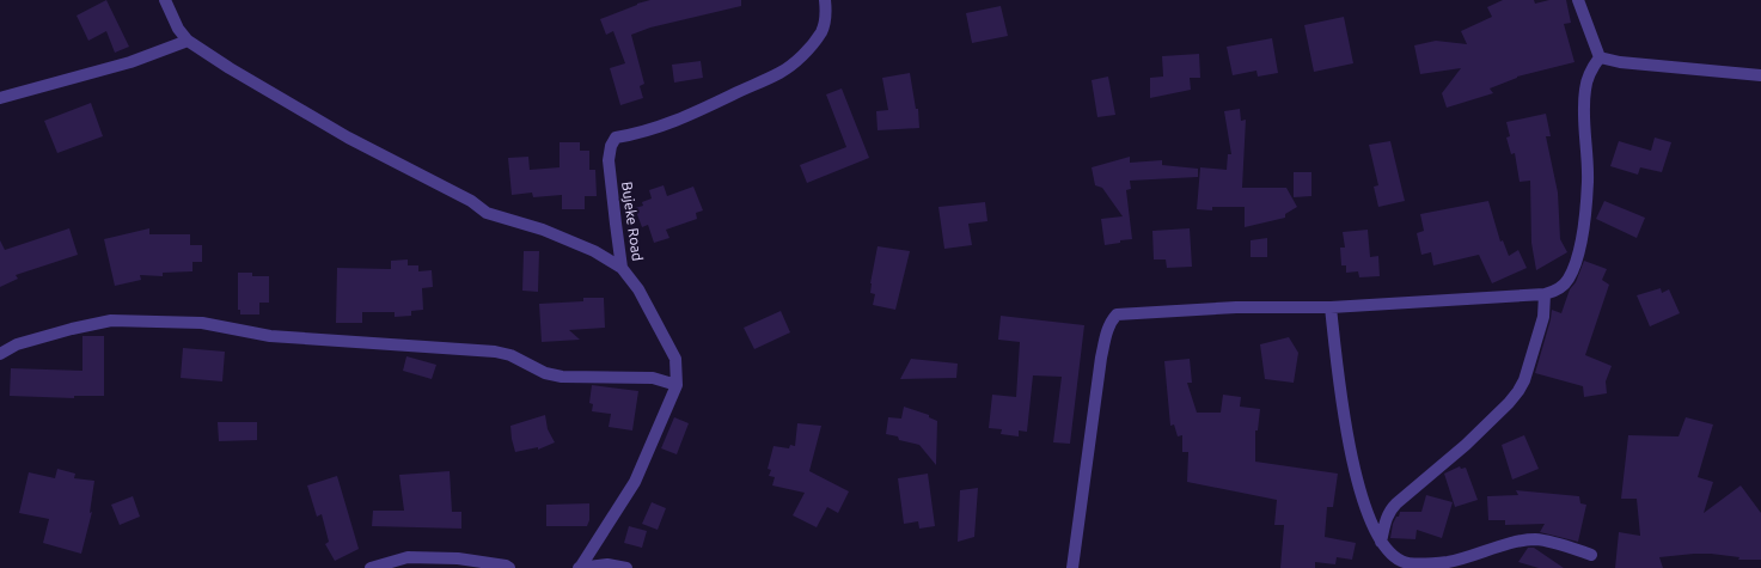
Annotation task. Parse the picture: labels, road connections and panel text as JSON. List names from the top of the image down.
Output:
{
  "streets": {
    "street": ["Bujeke Road"]
  }
}
